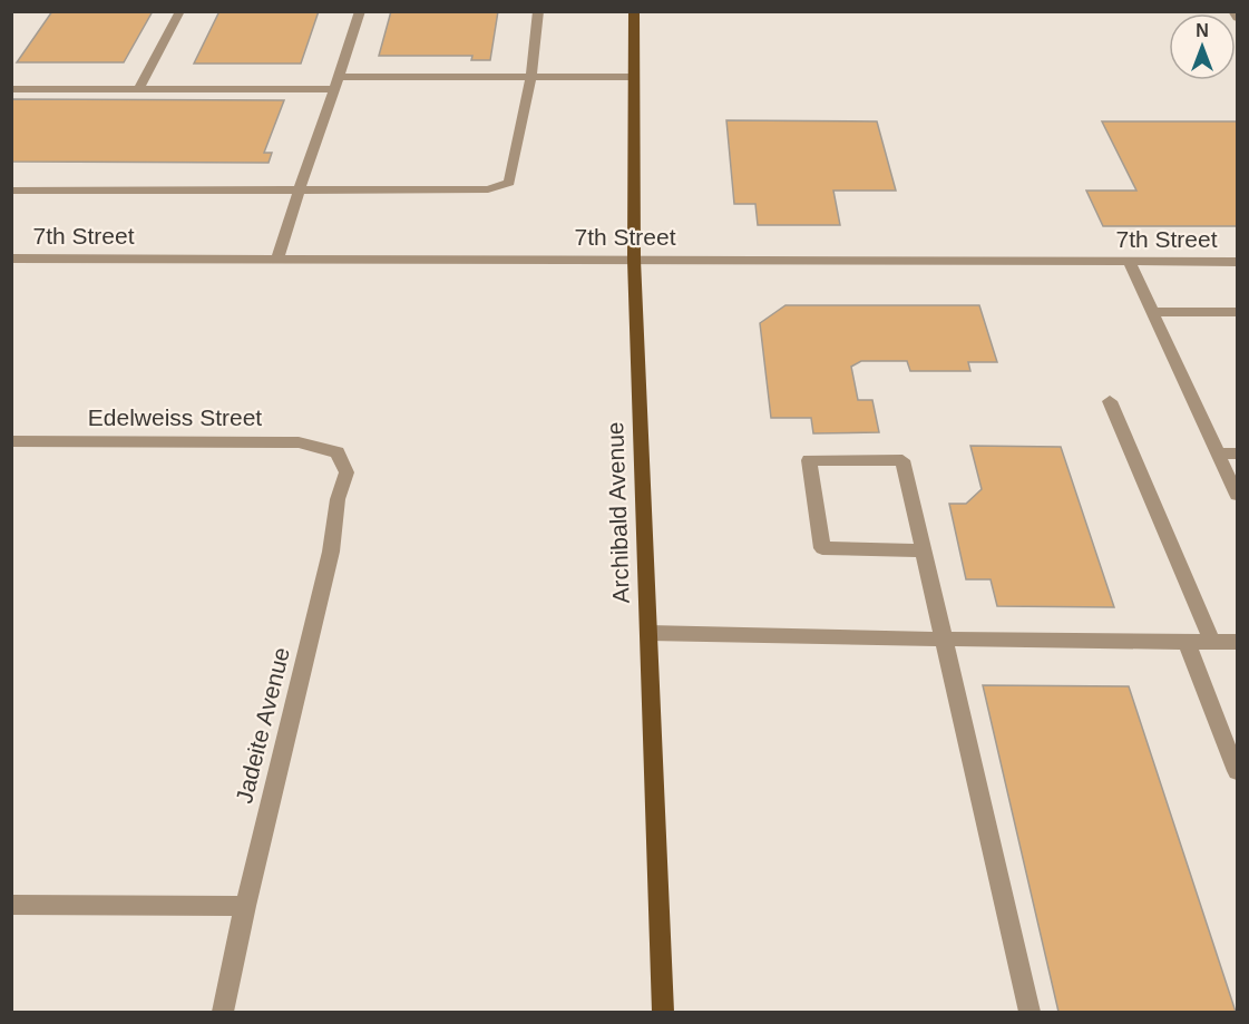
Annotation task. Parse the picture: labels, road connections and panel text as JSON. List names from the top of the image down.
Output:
{
  "streets": {
    "main road": ["Archibald Avenue"],
    "street": ["7th Street", "Edelweiss Street", "Jadeite Avenue"]
  },
  "crossings": [
    ["7th Street", "Archibald Avenue"],
    ["Edelweiss Street", "Jadeite Avenue"]
  ],
  "north": "top"
}
